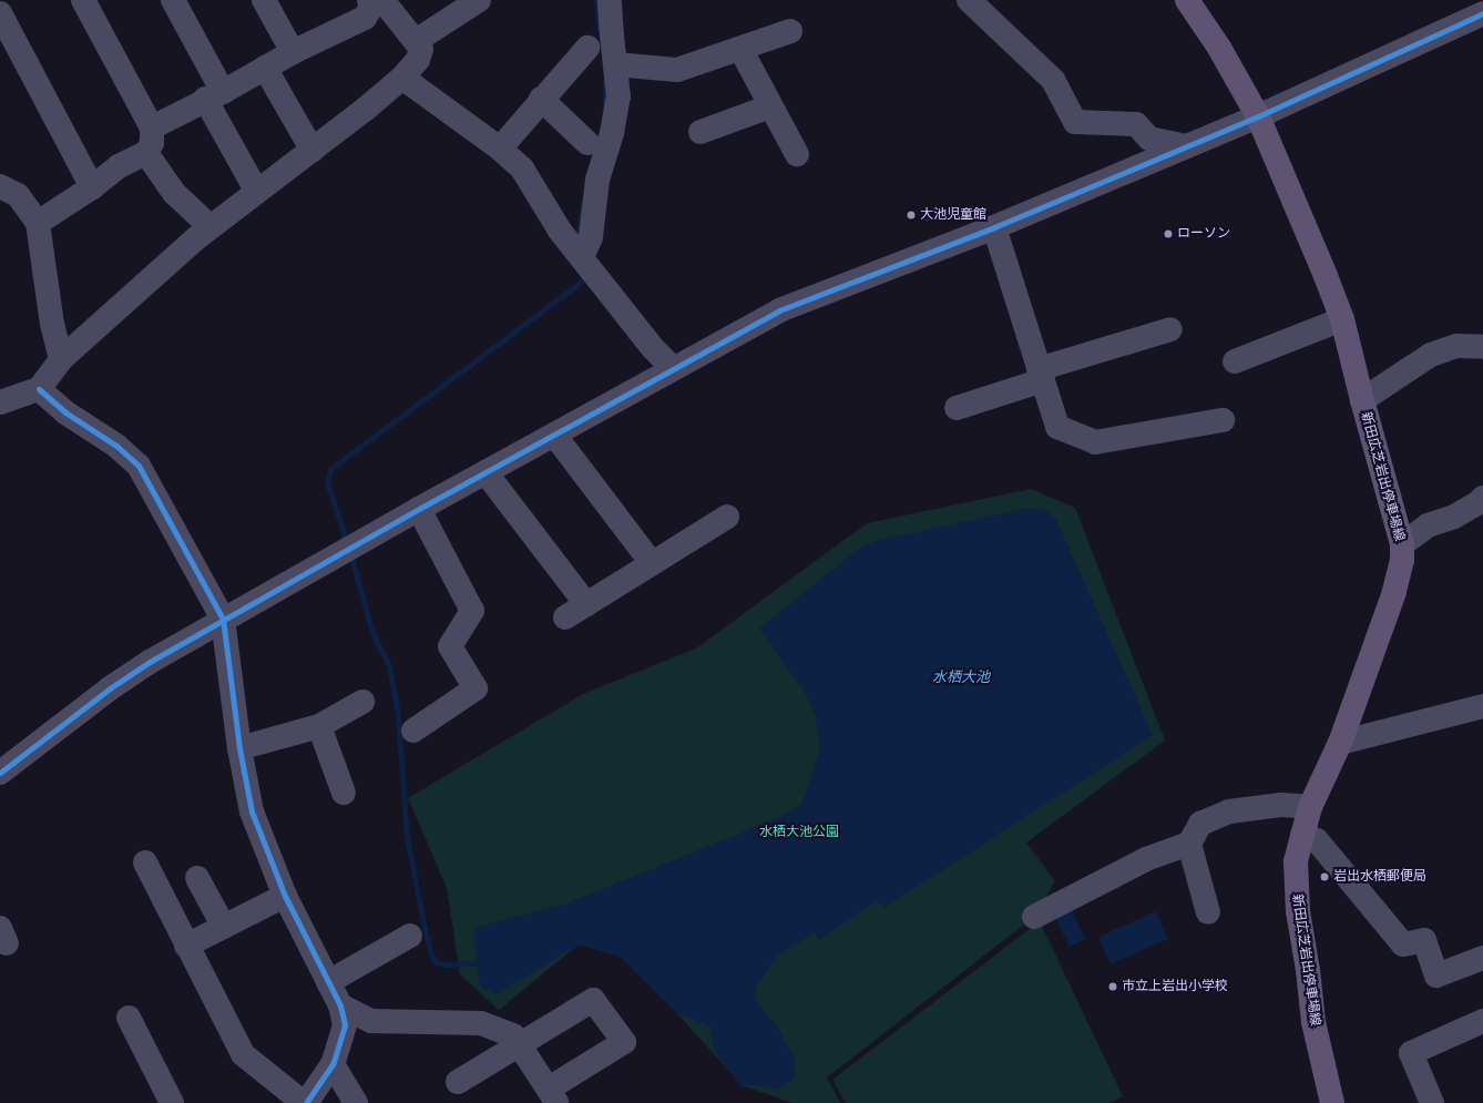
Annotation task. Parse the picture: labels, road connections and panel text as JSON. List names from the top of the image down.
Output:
{
  "streets": {
    "main road": ["新田広芝岩出停車場線"]
  },
  "water": ["水栖大池"],
  "parks": ["水栖大池公園"],
  "places": [
    "大池児童館",
    "ローソン",
    "岩出水栖郵便局",
    "市立上岩出小学校"
  ]
}
